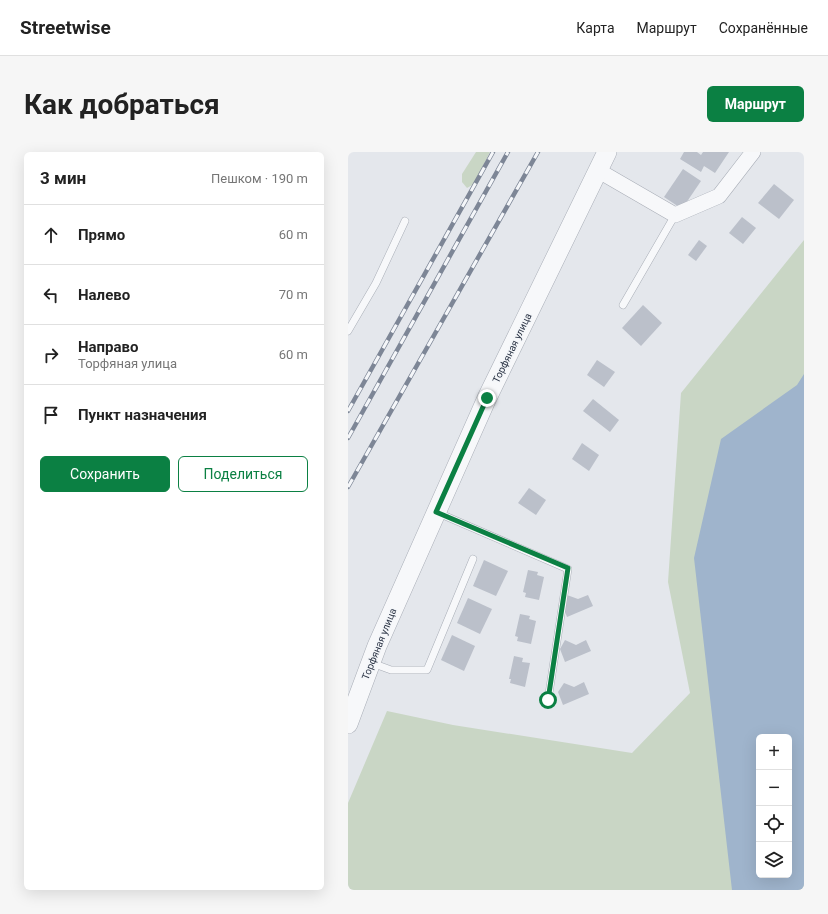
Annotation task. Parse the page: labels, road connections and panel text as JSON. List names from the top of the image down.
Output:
{
  "streets": {
    "street": ["Торфяная улица"]
  },
  "page": {
    "header": "Streetwise",
    "nav": ["Карта", "Маршрут", "Сохранённые"],
    "buttons": [
      "Маршрут",
      ["Сохранить", "Поделиться"]
    ],
    "title": "Как добраться",
    "heading": ["3 мин", "Пешком · 190 m"],
    "list": [
      ["Прямо", "60 m"],
      ["Налево", "70 m"],
      ["Направо", "Торфяная улица", "60 m"],
      "Пункт назначения"
    ],
    "map_buttons": ["+", "−"]
  }
}
